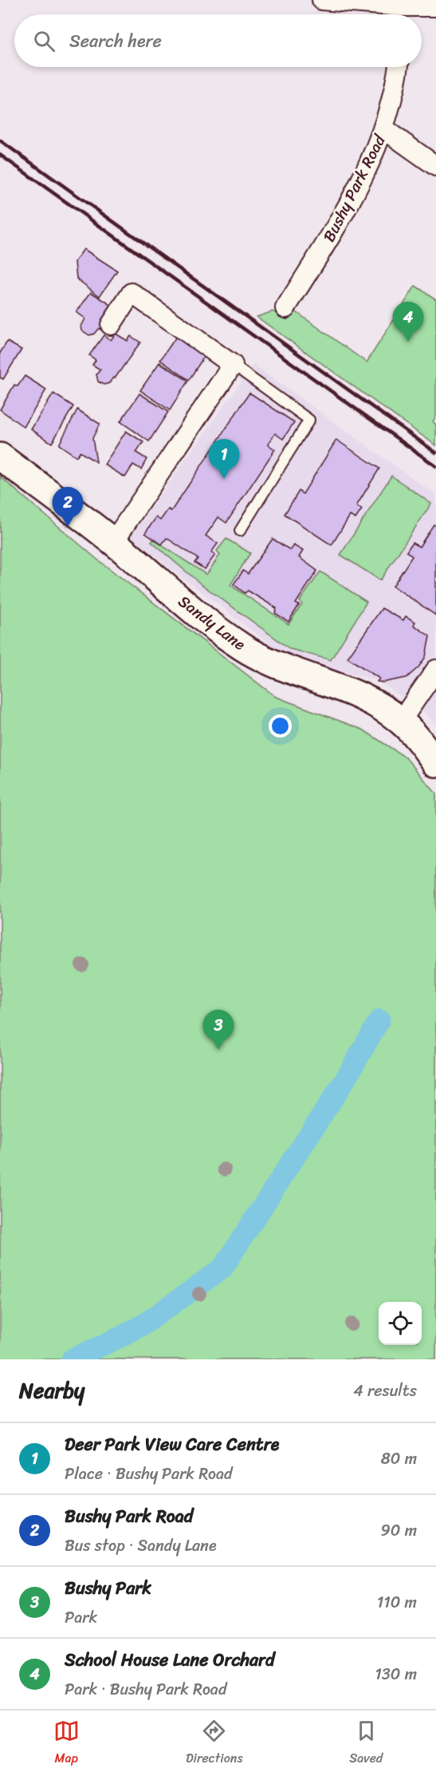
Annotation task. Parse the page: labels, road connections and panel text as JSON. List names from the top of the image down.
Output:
{
  "streets": {
    "main road": ["Sandy Lane"],
    "street": ["Bushy Park Road"]
  },
  "page": {
    "search": "Search here",
    "pins": [
      "4",
      "1",
      "2",
      "3"
    ],
    "heading": ["Nearby", "4 results"],
    "list": [
      {
        "mark": "1",
        "name": "Deer Park View Care Centre",
        "note": "Place · Bushy Park Road",
        "value": "80 m"
      },
      {
        "mark": "2",
        "name": "Bushy Park Road",
        "note": "Bus stop · Sandy Lane",
        "value": "90 m"
      },
      {
        "mark": "3",
        "name": "Bushy Park",
        "note": "Park",
        "value": "110 m"
      },
      {
        "mark": "4",
        "name": "School House Lane Orchard",
        "note": "Park · Bushy Park Road",
        "value": "130 m"
      }
    ],
    "nav": ["Map", "Directions", "Saved"]
  }
}
